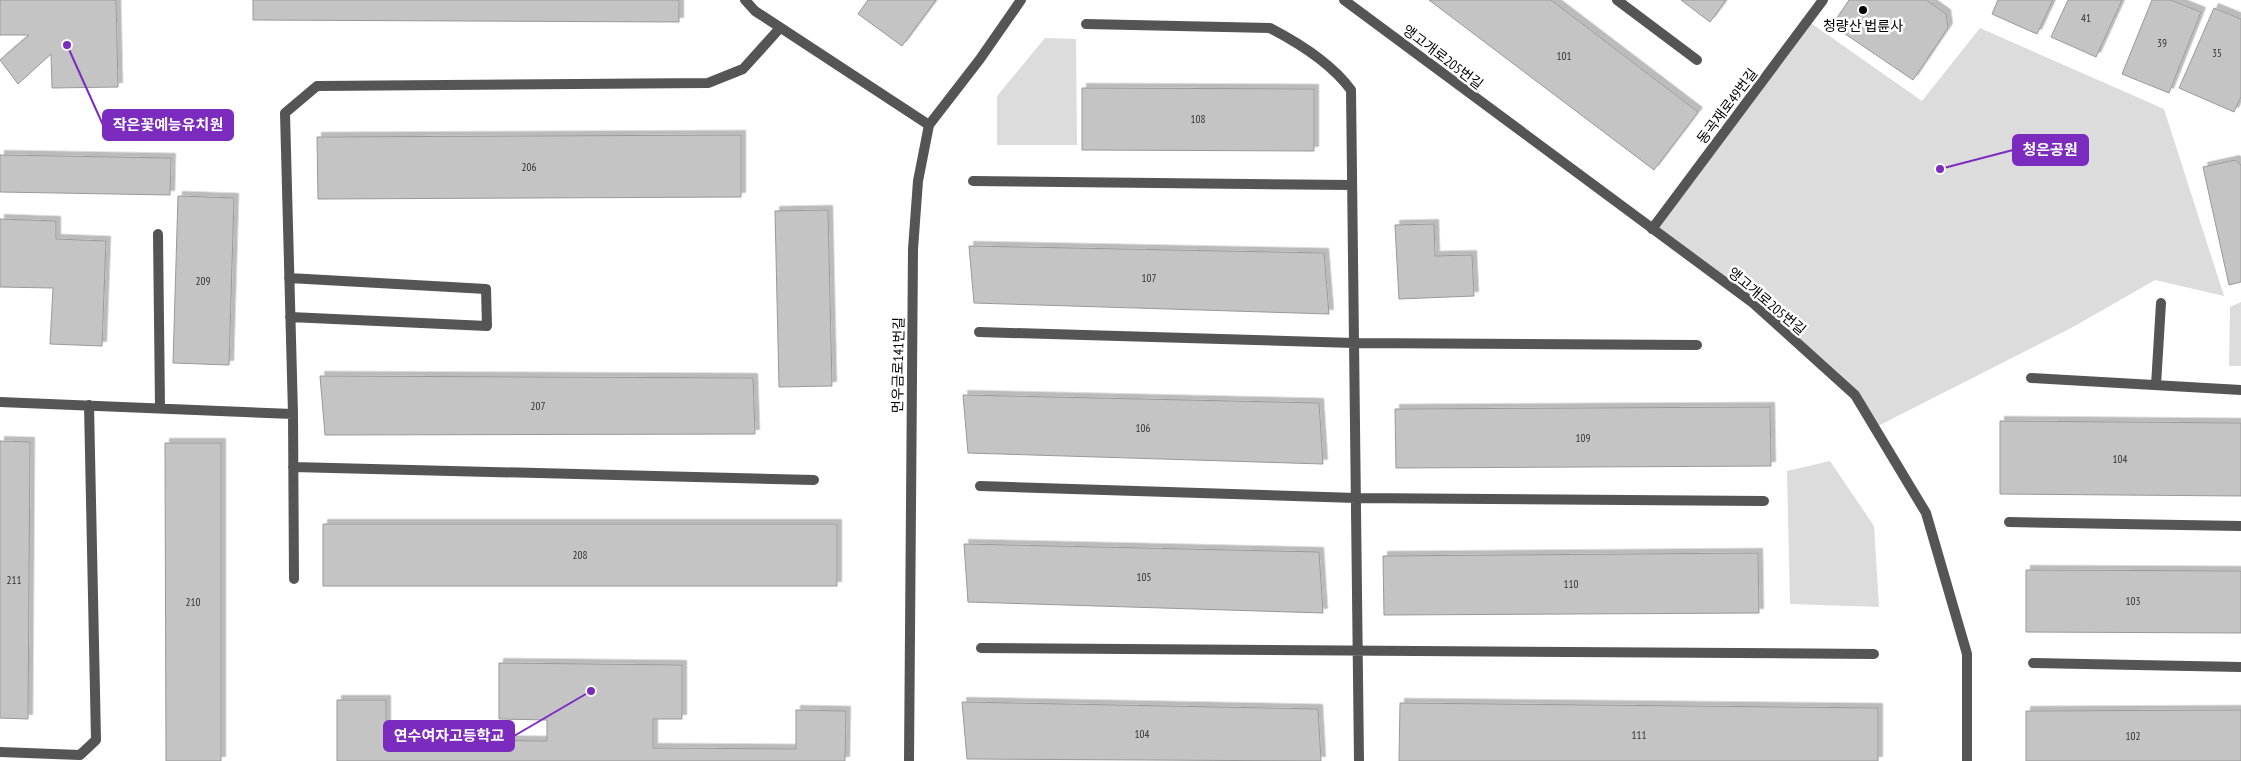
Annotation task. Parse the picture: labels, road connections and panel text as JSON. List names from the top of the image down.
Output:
{
  "streets": {
    "street": ["앵고개로205번길", "동곡재로49번길", "먼우금로141번길"]
  },
  "crossings": [
    ["앵고개로205번길", "동곡재로49번길"]
  ],
  "places": [
    "청량산 법륜사",
    "작은꽃예능유치원",
    "청은공원",
    "연수여자고등학교"
  ],
  "house_numbers": [
    "41",
    "39",
    "35",
    "101",
    "108",
    "206",
    "107",
    "209",
    "207",
    "106",
    "109",
    "104",
    "208",
    "105",
    "211",
    "110",
    "103",
    "210",
    "104",
    "111",
    "102"
  ]
}
